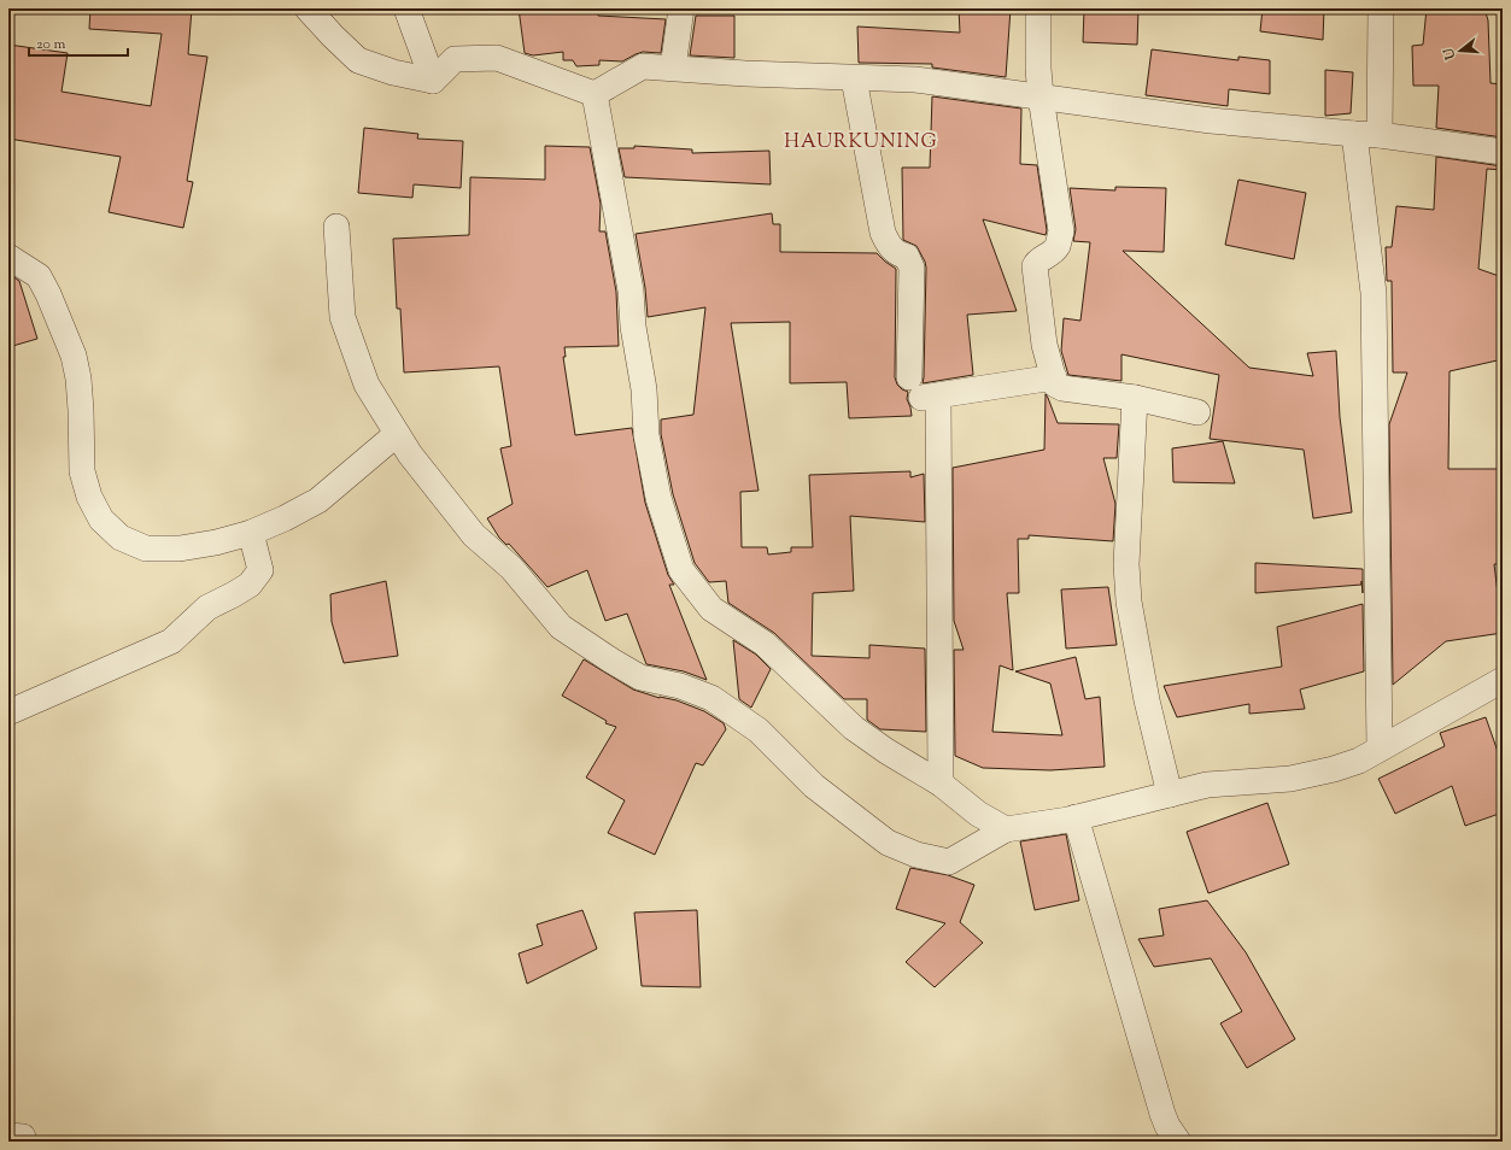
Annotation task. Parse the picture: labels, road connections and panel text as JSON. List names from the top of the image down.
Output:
{
  "districts": ["HAURKUNING"],
  "scale_bar": "20 m",
  "north": "left"
}
